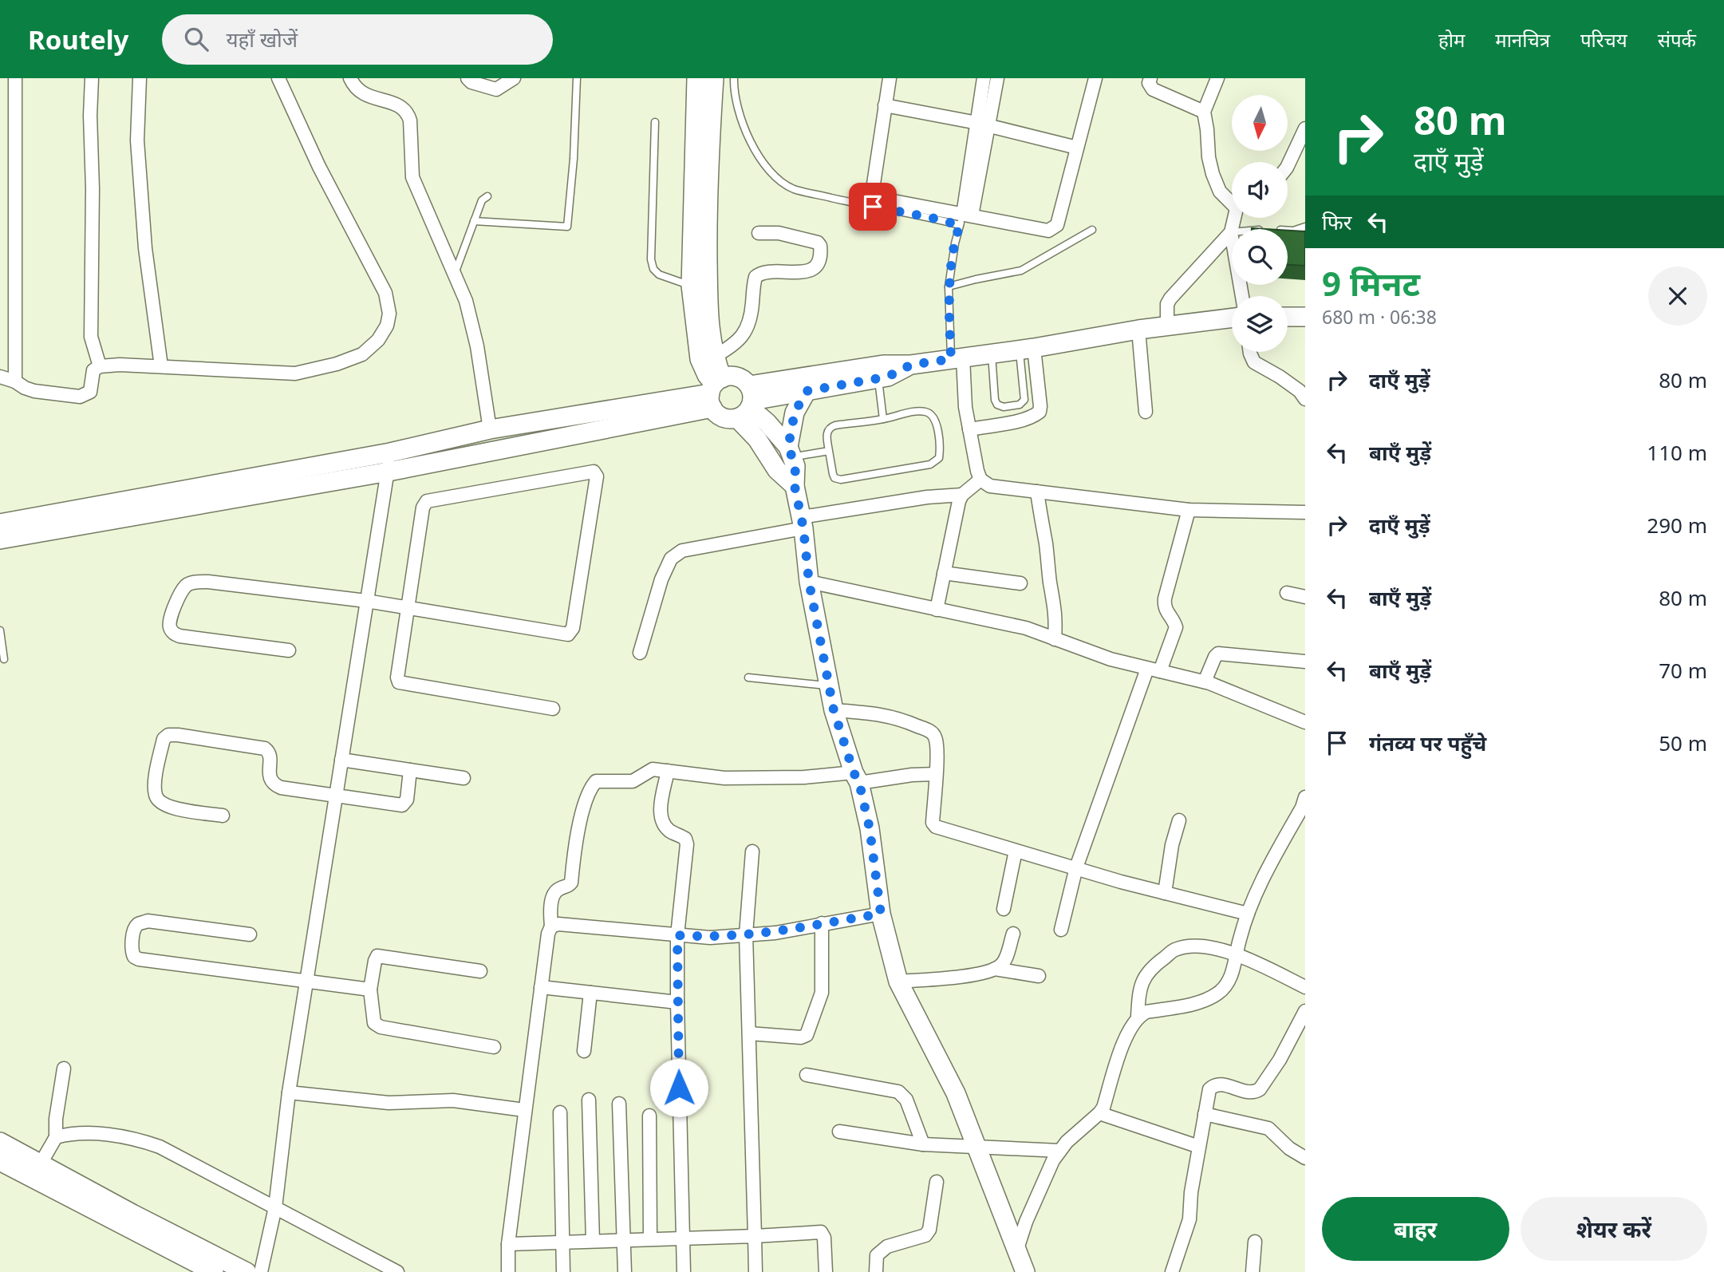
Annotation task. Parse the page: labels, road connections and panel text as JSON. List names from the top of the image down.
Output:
{
  "north": "bottom",
  "page": {
    "header": "Routely",
    "search": "यहाँ खोजें",
    "nav": [
      "होम",
      "मानचित्र",
      "परिचय",
      "संपर्क"
    ],
    "turn": ["80 m", "दाएँ मुड़ें"],
    "then": "फिर",
    "heading": ["9 मिनट", "680 m · 06:38"],
    "list": [
      {
        "name": "दाएँ मुड़ें",
        "value": "80 m"
      },
      {
        "name": "बाएँ मुड़ें",
        "value": "110 m"
      },
      {
        "name": "दाएँ मुड़ें",
        "value": "290 m"
      },
      {
        "name": "बाएँ मुड़ें",
        "value": "80 m"
      },
      {
        "name": "बाएँ मुड़ें",
        "value": "70 m"
      },
      {
        "name": "गंतव्य पर पहुँचे",
        "value": "50 m"
      }
    ],
    "buttons": ["बाहर", "शेयर करें"]
  }
}
